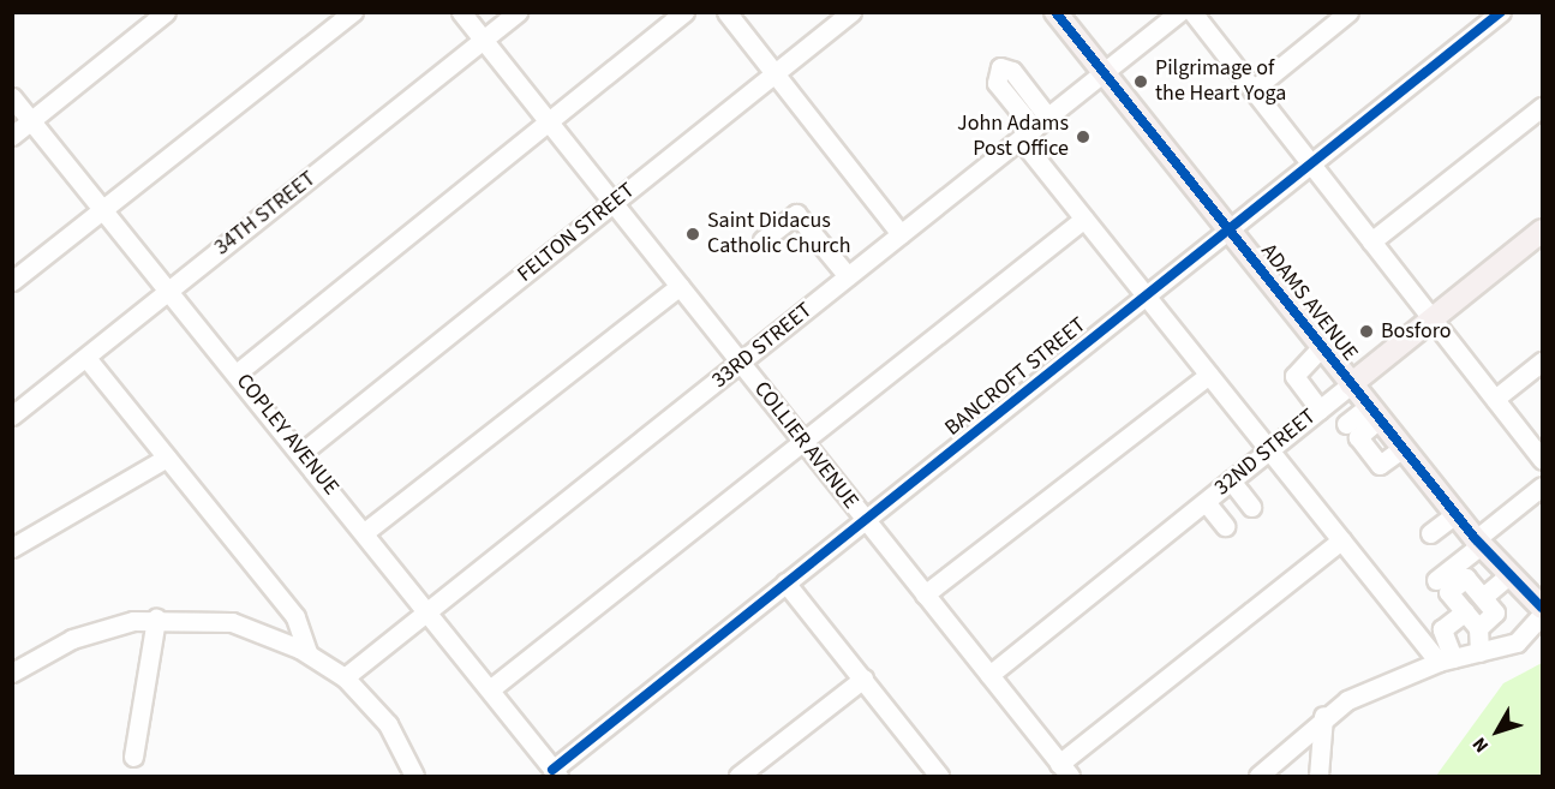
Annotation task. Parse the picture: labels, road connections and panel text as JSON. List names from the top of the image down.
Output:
{
  "streets": {
    "main road": ["ADAMS AVENUE", "32ND STREET"],
    "street": [
      "34TH STREET",
      "FELTON STREET",
      "33RD STREET",
      "BANCROFT STREET",
      "COPLEY AVENUE",
      "COLLIER AVENUE"
    ]
  },
  "crossings": [
    ["34TH STREET", "COPLEY AVENUE"],
    ["34TH STREET", "COLLIER AVENUE"],
    ["FELTON STREET", "COPLEY AVENUE"],
    ["FELTON STREET", "COLLIER AVENUE"],
    ["ADAMS AVENUE", "33RD STREET"],
    ["ADAMS AVENUE", "BANCROFT STREET"],
    ["ADAMS AVENUE", "32ND STREET"],
    ["33RD STREET", "COPLEY AVENUE"],
    ["33RD STREET", "COLLIER AVENUE"],
    ["BANCROFT STREET", "COPLEY AVENUE"],
    ["BANCROFT STREET", "COLLIER AVENUE"],
    ["COLLIER AVENUE", "32ND STREET"]
  ],
  "places": [
    "Pilgrimage of the Heart Yoga",
    "John Adams Post Office",
    "Saint Didacus Catholic Church",
    "Bosforo"
  ],
  "north": "bottom left"
}
